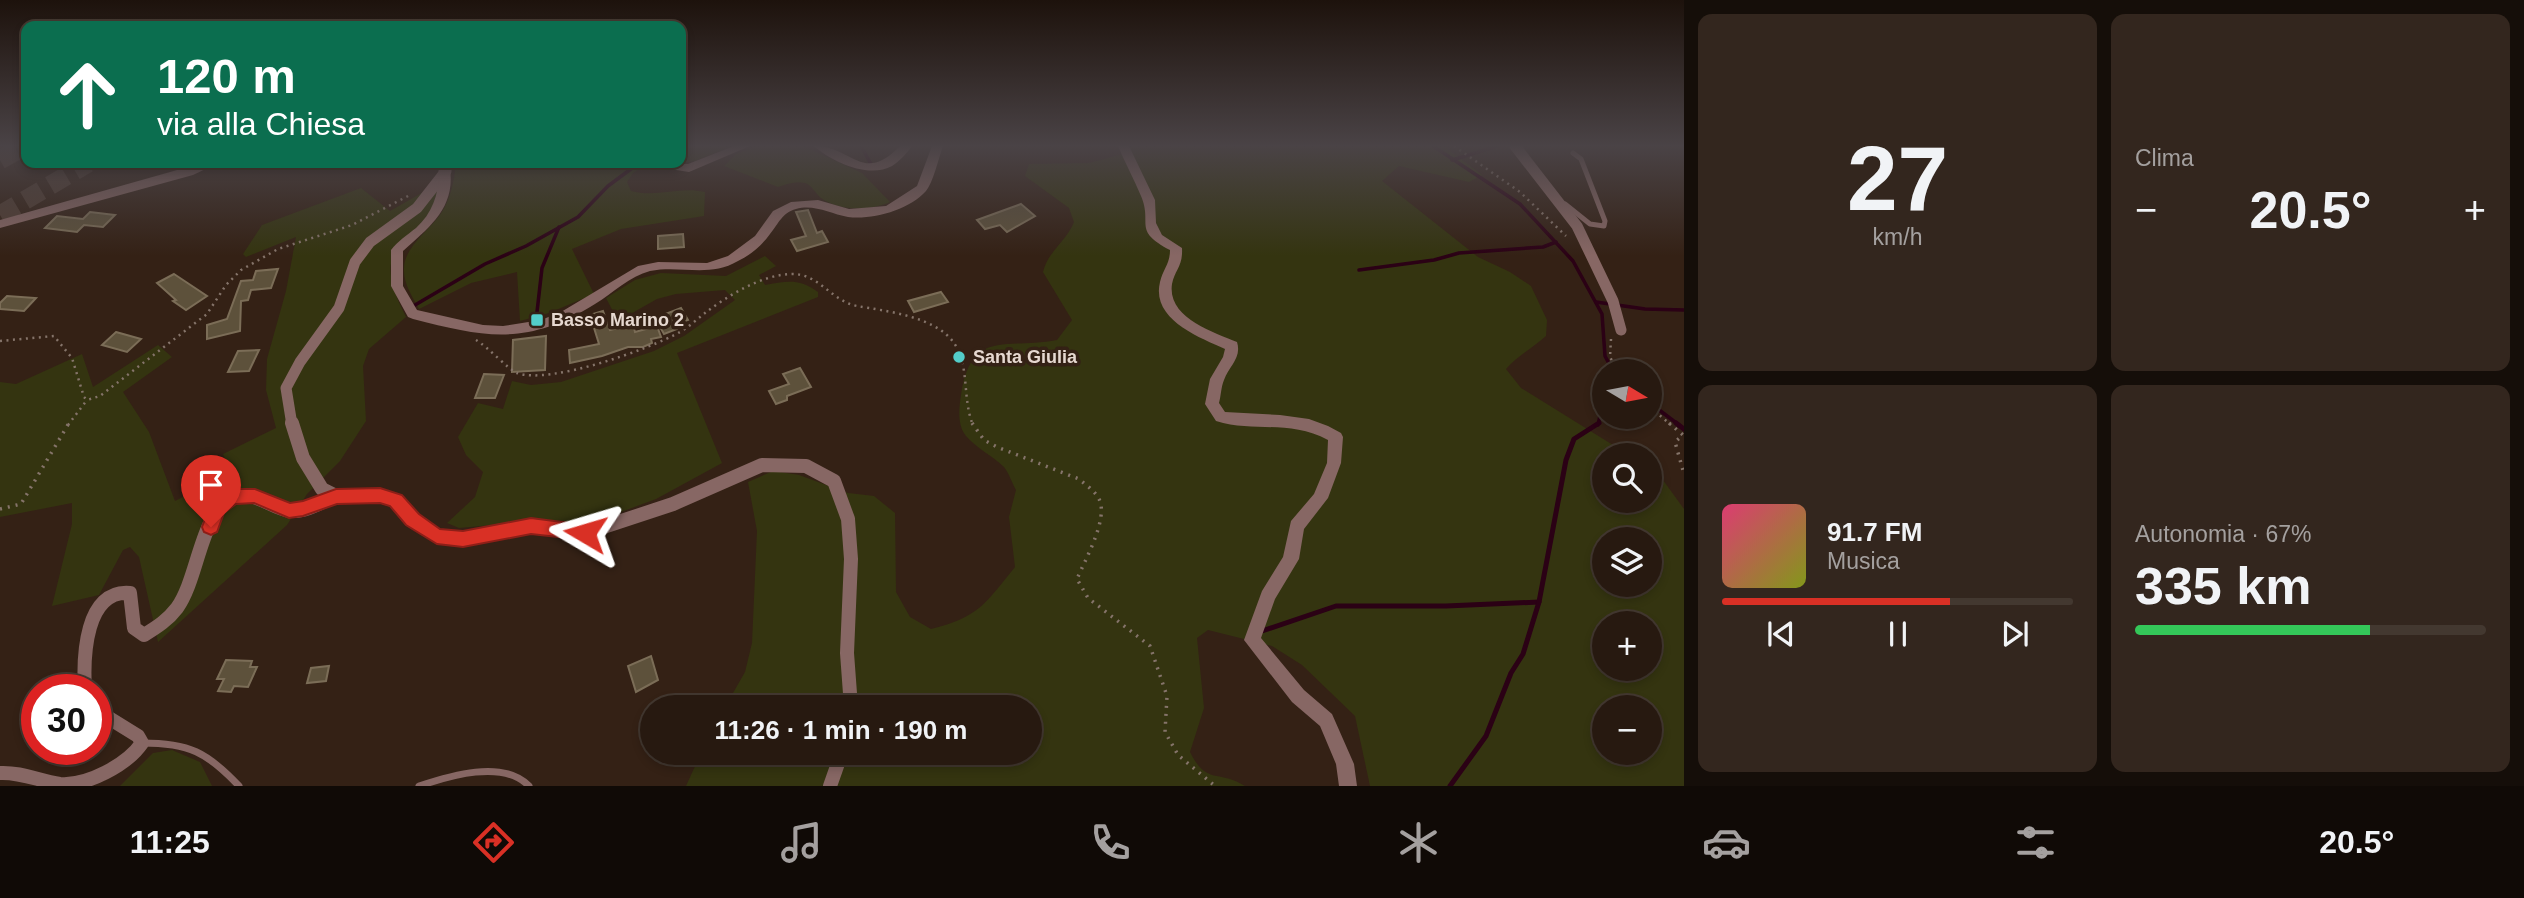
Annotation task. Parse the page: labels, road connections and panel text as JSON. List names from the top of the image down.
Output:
{
  "places": {
    "transit": ["Basso Marino 2"],
    "other": ["Santa Giulia"]
  },
  "north": "right",
  "page": {
    "tile": [
      ["27", "km/h"],
      "Clima",
      ["Autonomia · 67%", "335 km"]
    ],
    "turn": ["120 m", "via alla Chiesa"],
    "heat": ["−", "20.5°", "+"],
    "map_buttons": ["+", "−"],
    "song": ["91.7 FM", "Musica"],
    "limit": "30",
    "trip": "11:26 · 1 min · 190 m",
    "tabs": ["11:25", "20.5°"]
  }
}
